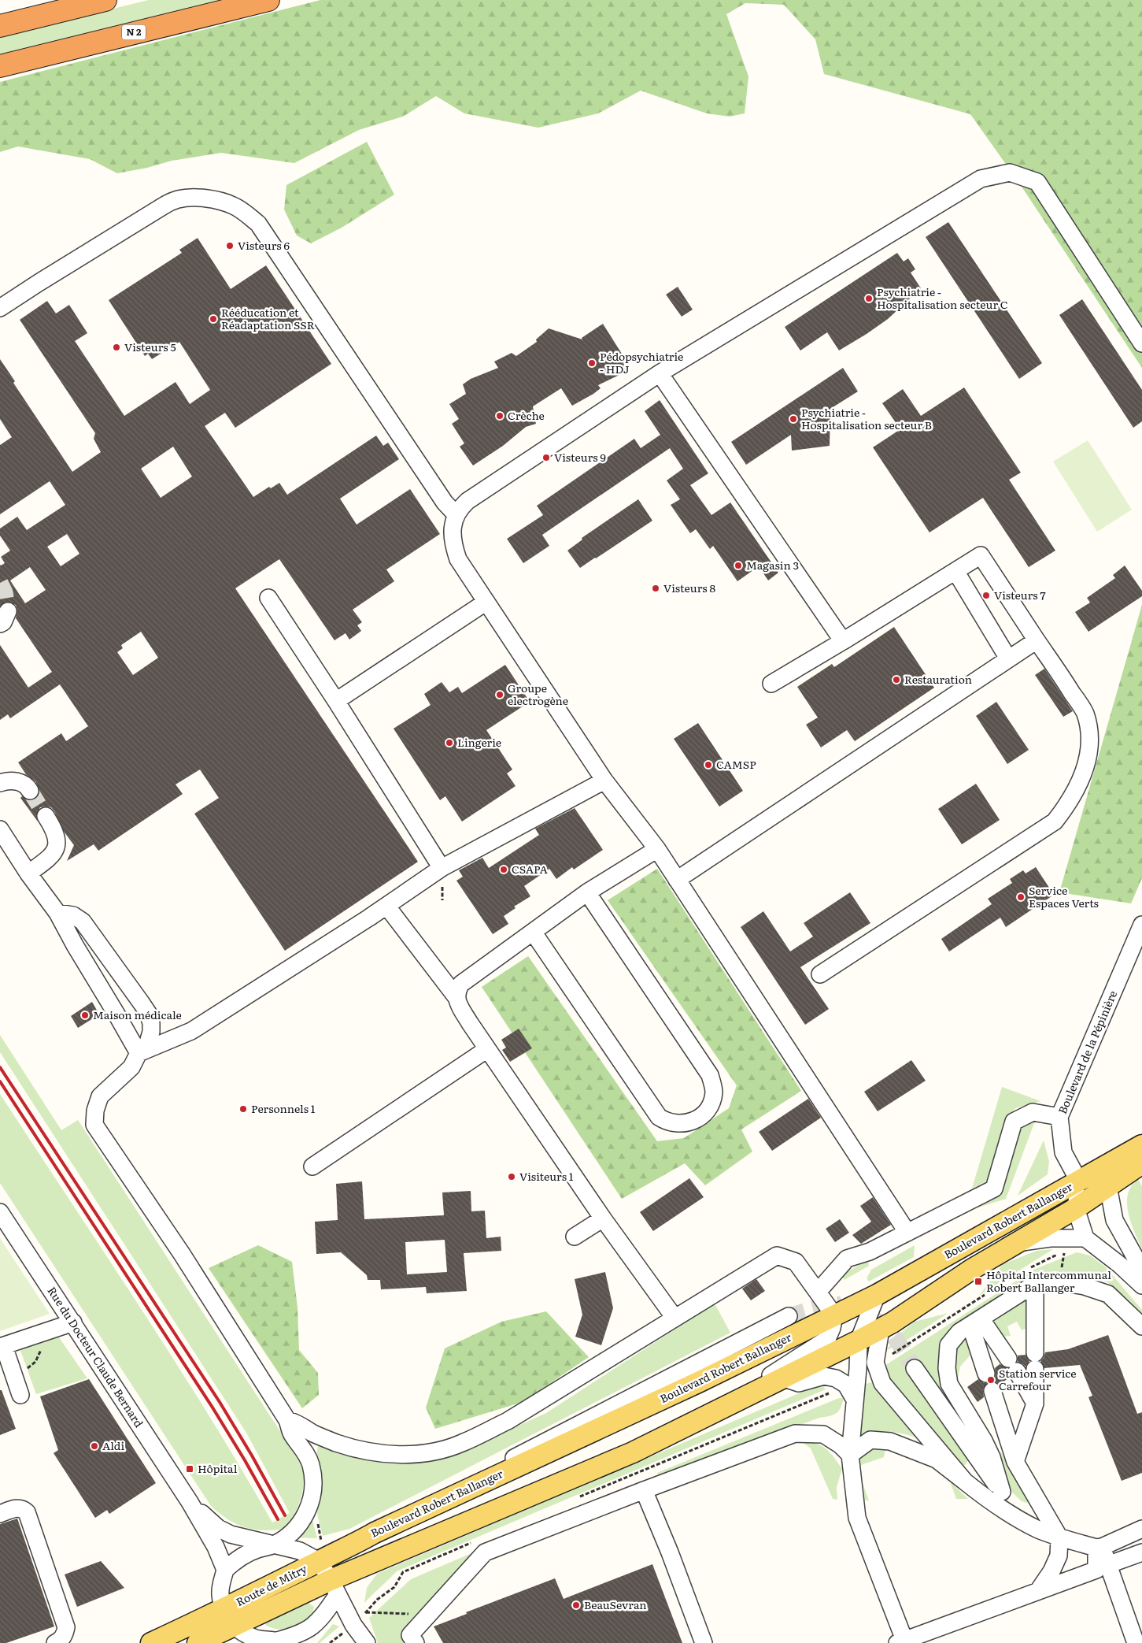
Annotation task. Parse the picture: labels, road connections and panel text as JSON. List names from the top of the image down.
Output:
{
  "streets": {
    "highway": ["N 2"],
    "main road": ["Boulevard Robert Ballanger", "Route de Mitry"],
    "street": ["Boulevard de la Pépinière", "Rue du Docteur Claude Bernard"]
  },
  "crossings": [
    ["Boulevard de la Pépinière", "Boulevard Robert Ballanger"],
    ["Boulevard Robert Ballanger", "Rue du Docteur Claude Bernard"],
    ["Boulevard Robert Ballanger", "Route de Mitry"],
    ["Rue du Docteur Claude Bernard", "Route de Mitry"]
  ],
  "places": {
    "other": [
      "Visteurs 6",
      "Psychiatrie - Hospitalisation secteur C",
      "Rééducation et Réadaptation SSR",
      "Visteurs 5",
      "Pédopsychiatrie - HDJ",
      "Crèche",
      "Psychiatrie - Hospitalisation secteur B",
      "Visteurs 9",
      "Magasin 3",
      "Visteurs 8",
      "Visteurs 7",
      "Restauration",
      "Groupe electrogène",
      "Lingerie",
      "CAMSP",
      "CSAPA",
      "Service Espaces Verts",
      "Maison médicale",
      "Personnels 1",
      "Visiteurs 1",
      "Station service Carrefour",
      "Aldi",
      "BeauSevran"
    ],
    "transit": ["Hôpital Intercommunal Robert Ballanger", "Hôpital"]
  }
}
